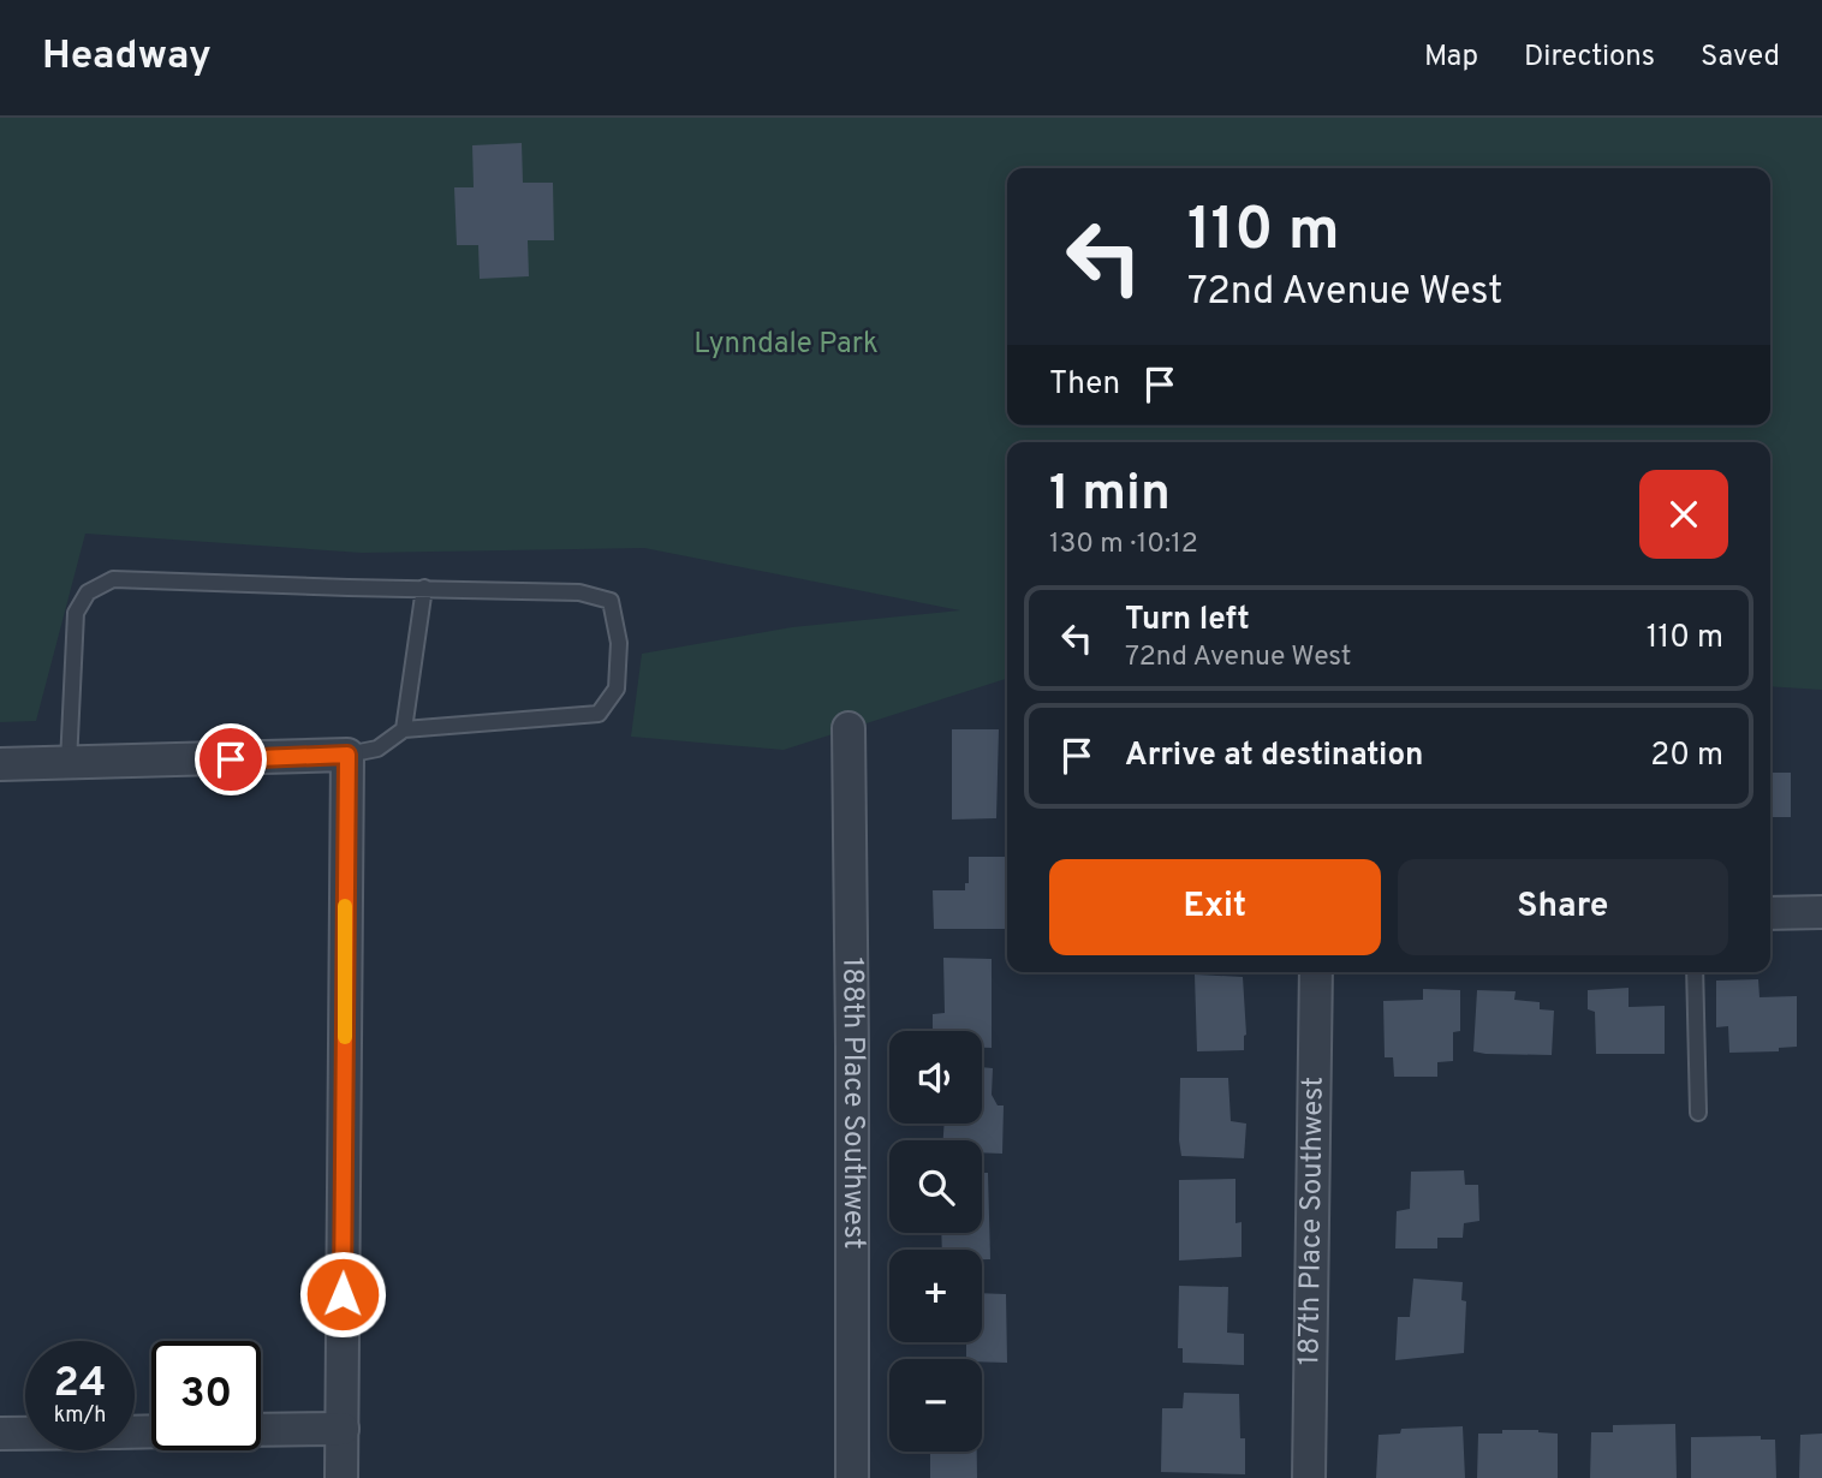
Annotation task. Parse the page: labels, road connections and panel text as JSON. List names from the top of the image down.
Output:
{
  "streets": {
    "street": ["188th Place Southwest", "187th Place Southwest"]
  },
  "parks": ["Lynndale Park"],
  "page": {
    "header": "Headway",
    "nav": ["Map", "Directions", "Saved"],
    "turn": ["110 m", "72nd Avenue West"],
    "then": "Then",
    "heading": ["1 min", "130 m · 10:12"],
    "list": [
      {
        "name": "Turn left",
        "note": "72nd Avenue West",
        "value": "110 m"
      },
      {
        "name": "Arrive at destination",
        "value": "20 m"
      }
    ],
    "buttons": ["Exit", "Share"],
    "map_buttons": ["+", "−"],
    "speed": "24 km/h",
    "limit": "30"
  }
}
